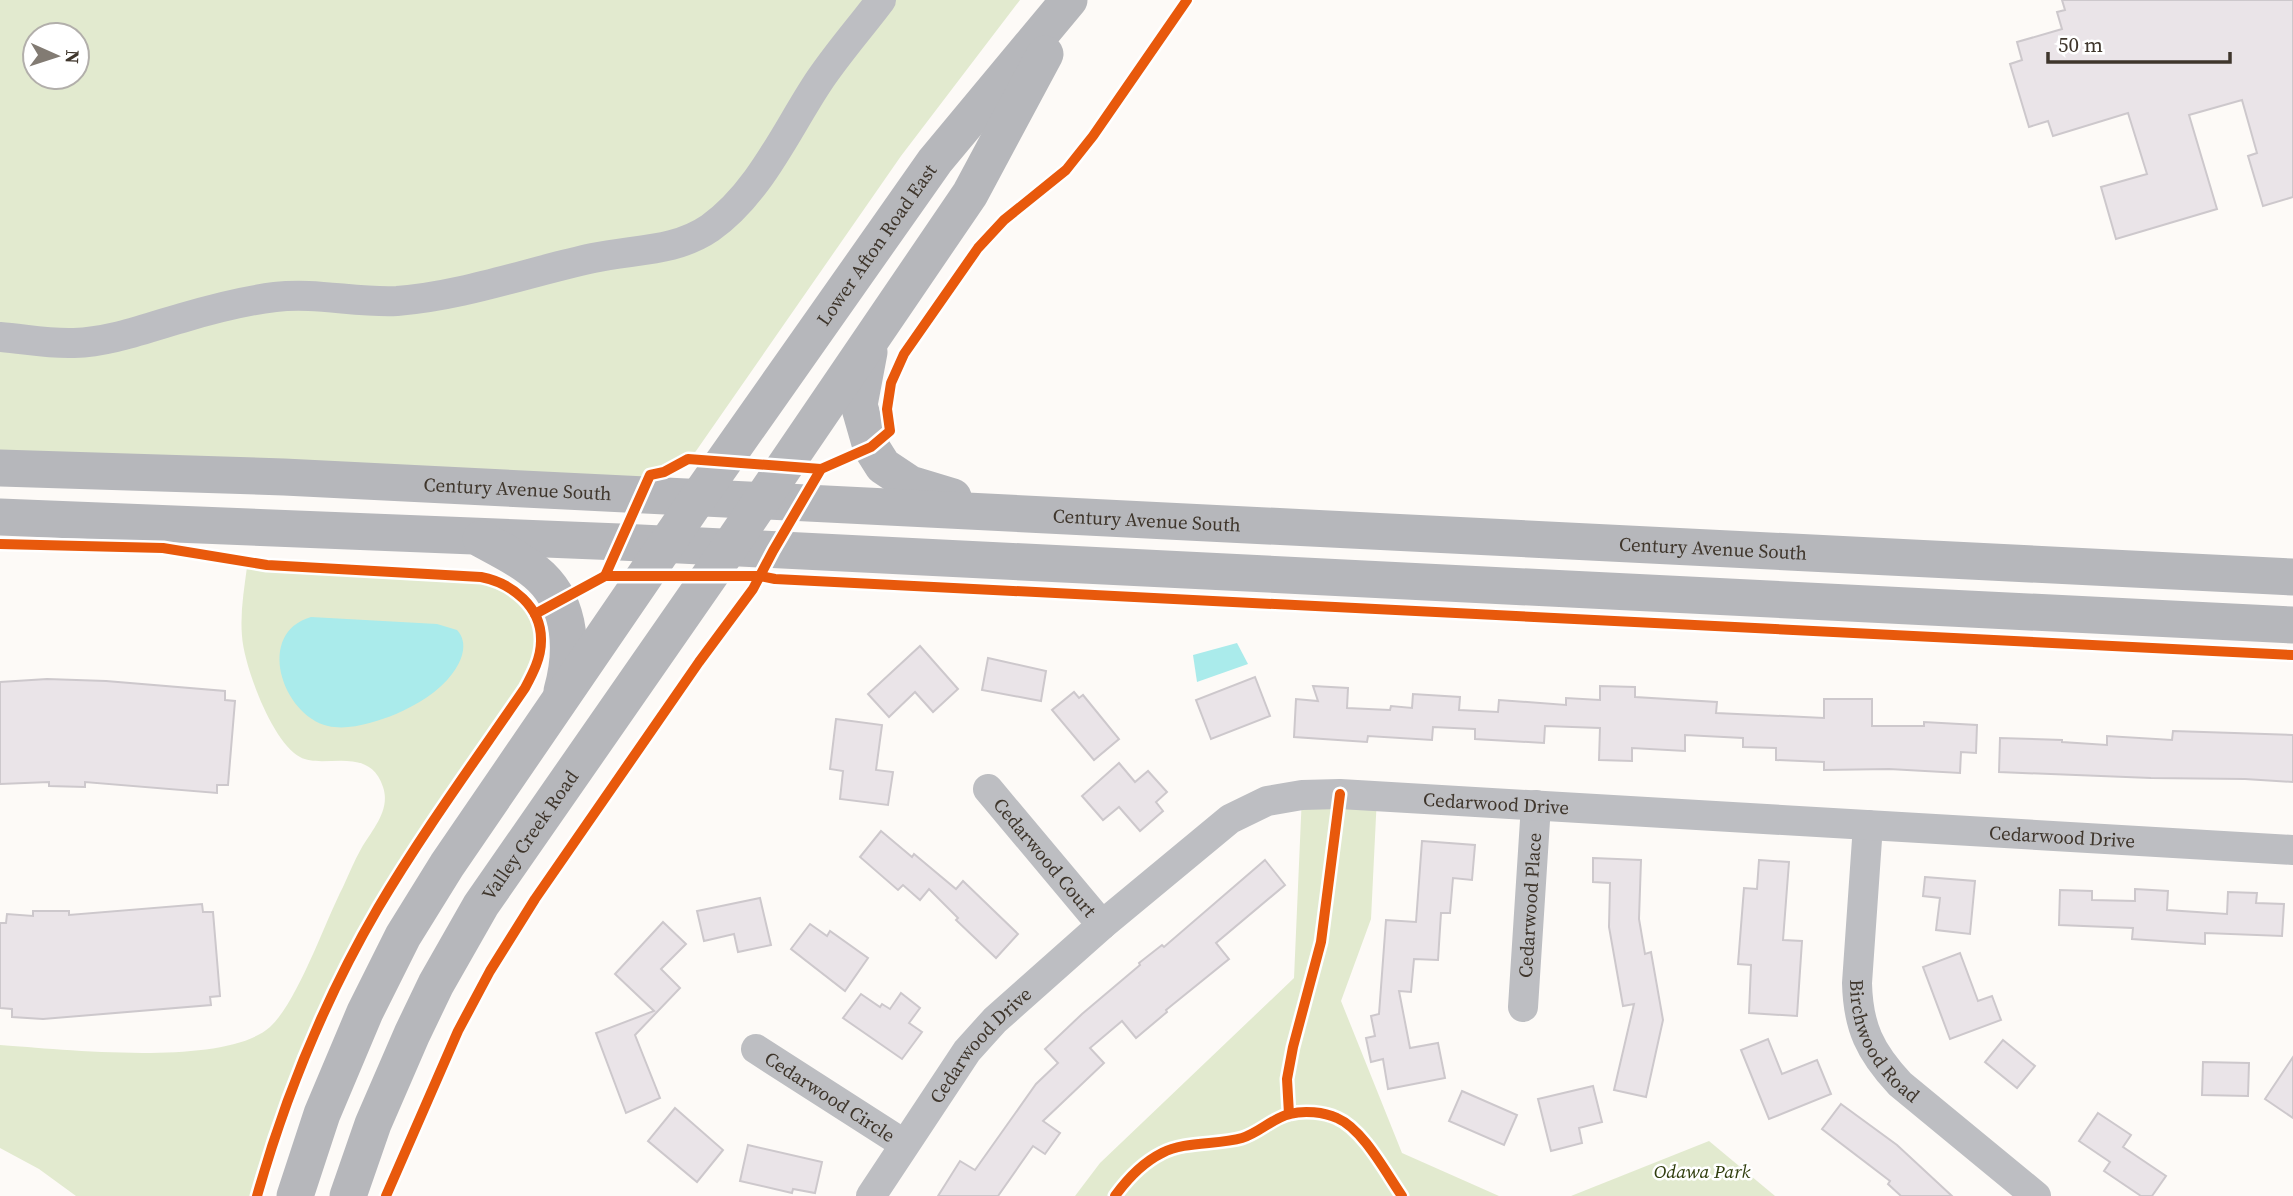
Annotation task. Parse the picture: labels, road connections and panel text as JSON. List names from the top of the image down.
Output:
{
  "streets": {
    "main road": ["Lower Afton Road East", "Century Avenue South", "Valley Creek Road"],
    "street": [
      "Cedarwood Drive",
      "Cedarwood Court",
      "Cedarwood Place",
      "Birchwood Road",
      "Cedarwood Circle"
    ]
  },
  "crossings": [
    ["Lower Afton Road East", "Century Avenue South"],
    ["Lower Afton Road East", "Valley Creek Road"],
    ["Century Avenue South", "Valley Creek Road"],
    ["Cedarwood Drive", "Cedarwood Court"],
    ["Cedarwood Drive", "Cedarwood Place"],
    ["Cedarwood Drive", "Birchwood Road"],
    ["Cedarwood Drive", "Cedarwood Circle"]
  ],
  "parks": ["Odawa Park"],
  "scale_bar": "50 m",
  "north": "right"
}
